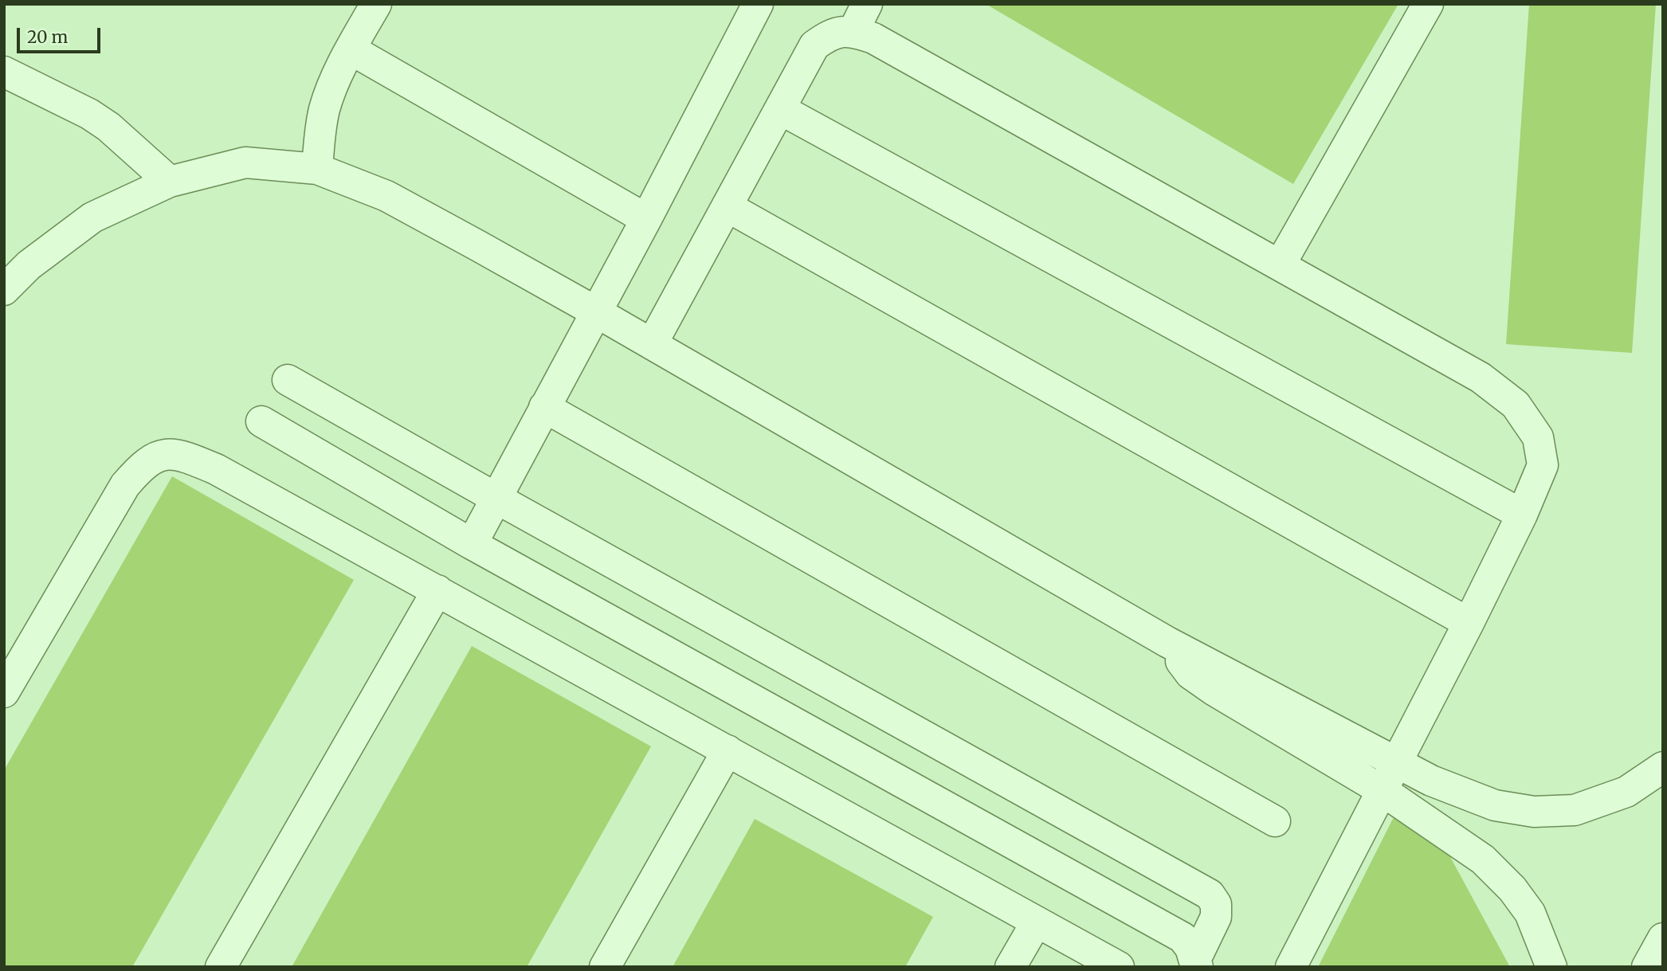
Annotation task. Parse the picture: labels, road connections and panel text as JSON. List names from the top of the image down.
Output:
{
  "scale_bar": "20 m"
}
